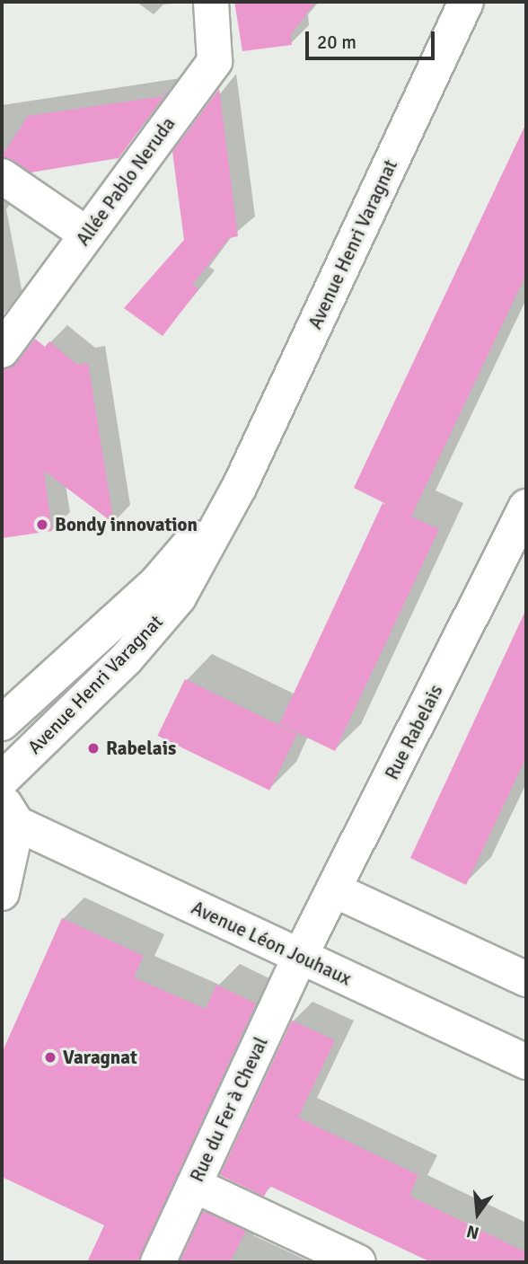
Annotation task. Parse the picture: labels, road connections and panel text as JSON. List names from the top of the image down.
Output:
{
  "streets": {
    "street": [
      "Allée Pablo Neruda",
      "Avenue Henri Varagnat",
      "Rue Rabelais",
      "Avenue Léon Jouhaux",
      "Rue du Fer à Cheval"
    ]
  },
  "crossings": [
    ["Rue Rabelais", "Avenue Léon Jouhaux"],
    ["Rue Rabelais", "Rue du Fer à Cheval"],
    ["Avenue Léon Jouhaux", "Rue du Fer à Cheval"]
  ],
  "places": ["Bondy innovation", "Rabelais", "Varagnat"],
  "scale_bar": "20 m",
  "north": "bottom"
}
